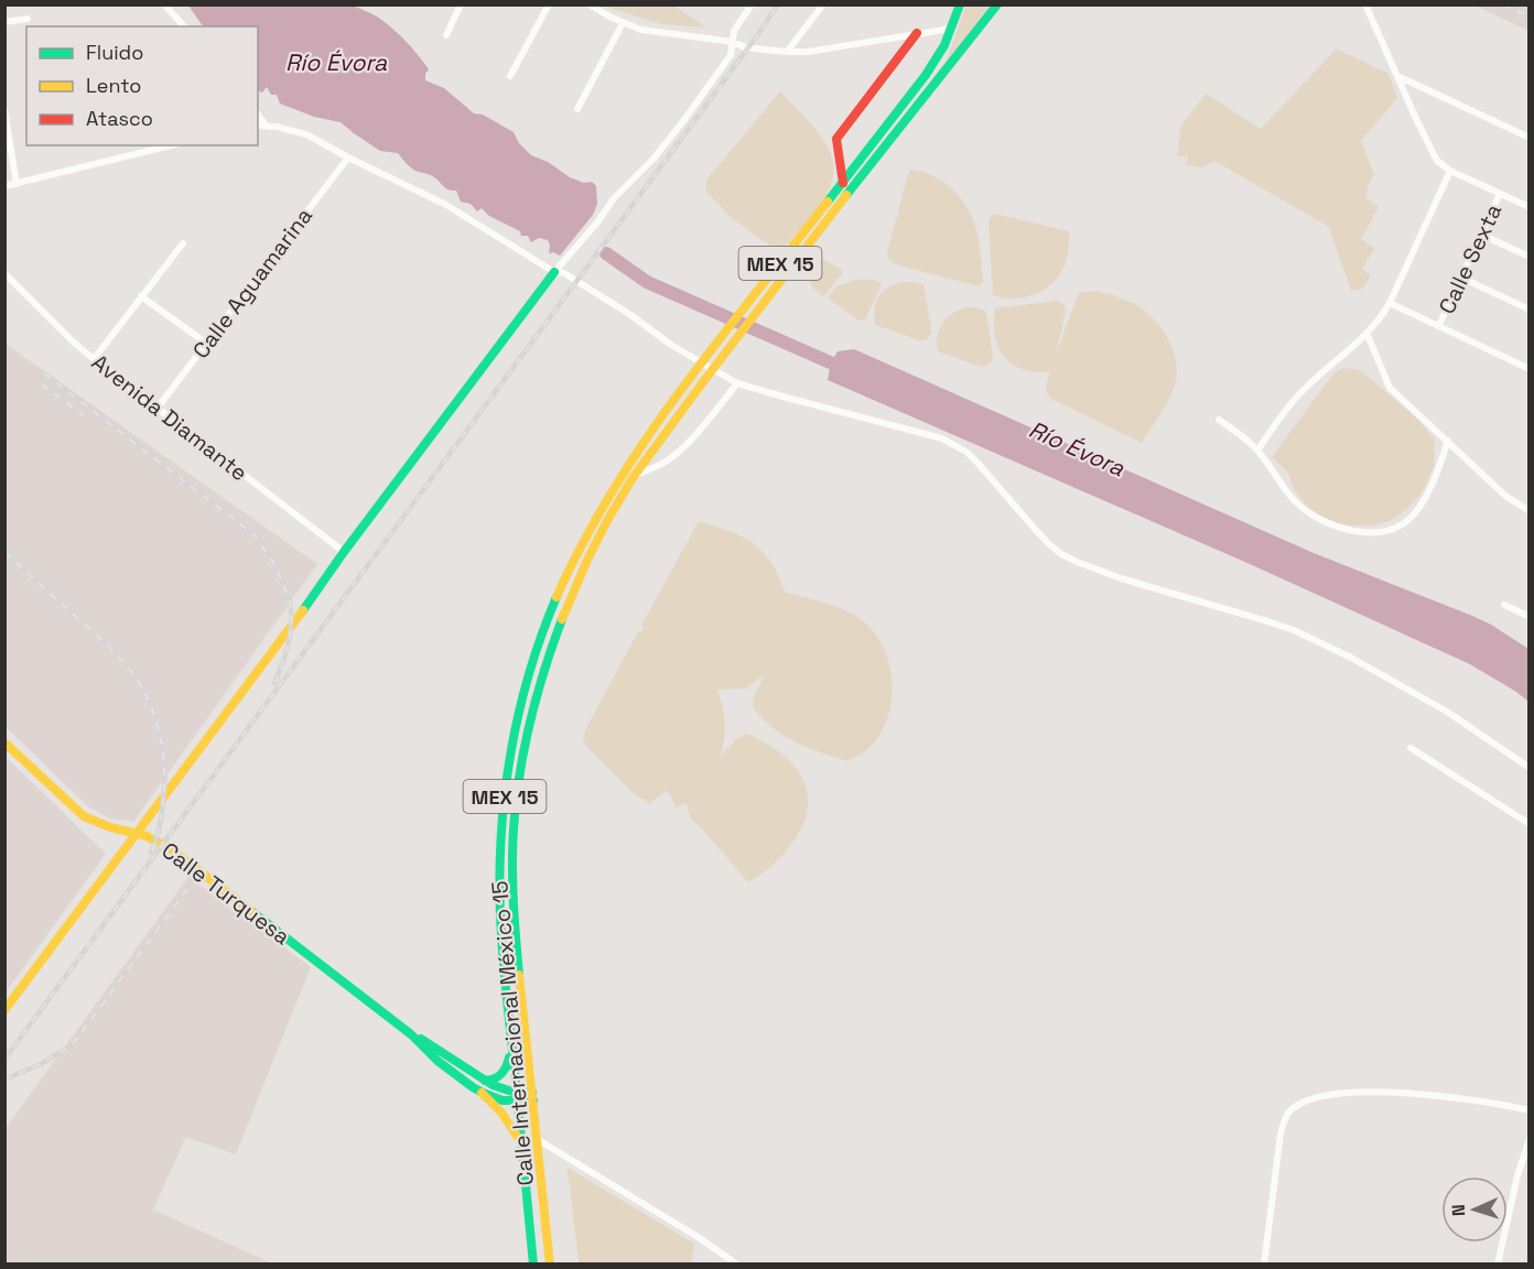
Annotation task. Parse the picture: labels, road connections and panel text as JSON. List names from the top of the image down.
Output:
{
  "streets": {
    "main road": ["MEX 15", "Calle Turquesa", "Calle Internacional México 15"],
    "street": ["Calle Sexta", "Calle Aguamarina", "Avenida Diamante"]
  },
  "crossings": [
    ["MEX 15", "Calle Internacional México 15"],
    ["Calle Aguamarina", "Avenida Diamante"],
    ["Calle Turquesa", "Calle Internacional México 15"]
  ],
  "water": ["Río Évora"],
  "legend": ["Fluido", "Lento", "Atasco"],
  "north": "left"
}
